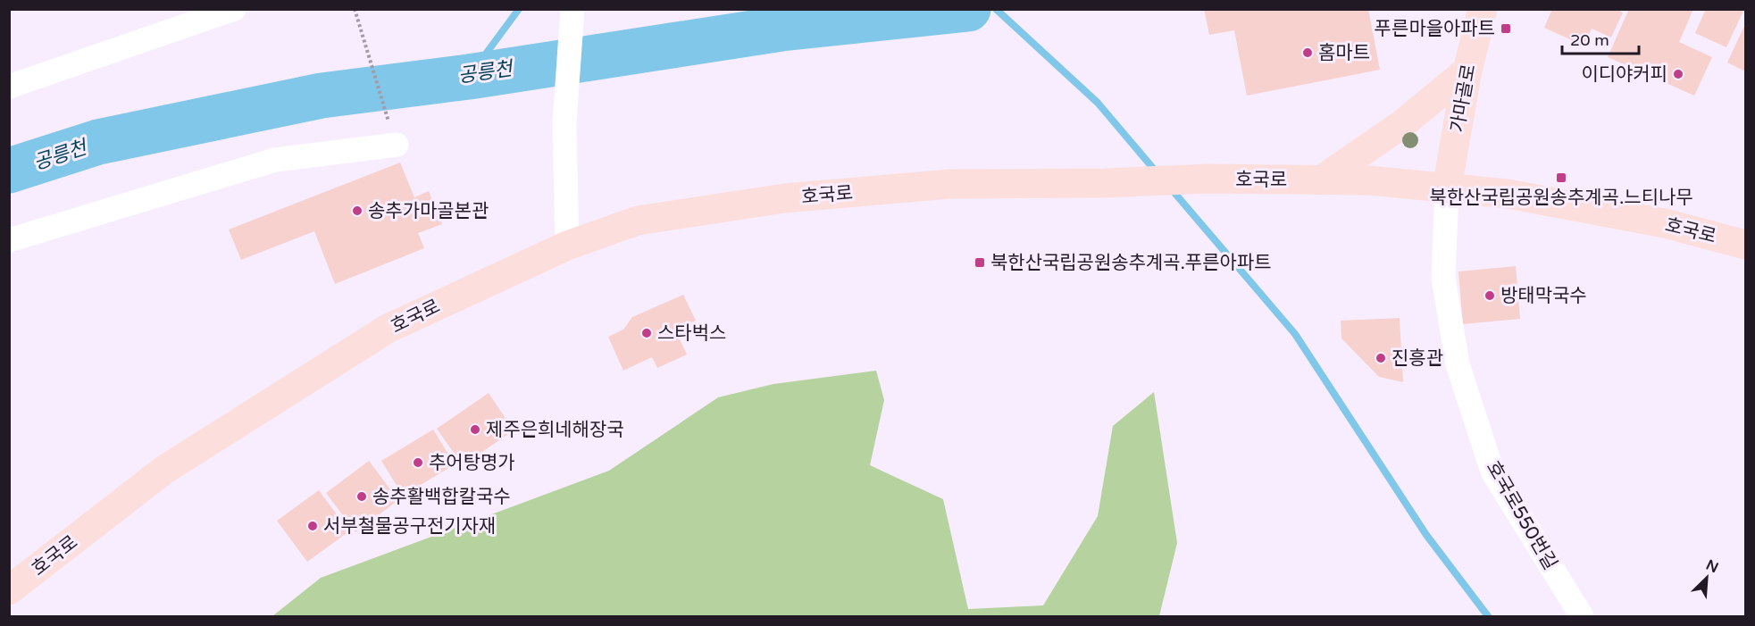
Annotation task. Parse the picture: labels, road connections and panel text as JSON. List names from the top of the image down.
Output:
{
  "streets": {
    "street": ["가마골로", "호국로", "호국로550번길"]
  },
  "crossings": [
    ["가마골로", "호국로"],
    ["가마골로", "호국로550번길"],
    ["호국로", "호국로550번길"]
  ],
  "water": ["공릉천"],
  "places": {
    "transit": ["푸른마을아파트", "북한산국립공원송추계곡.느티나무", "북한산국립공원송추계곡.푸른아파트"],
    "other": [
      "홈마트",
      "이디야커피",
      "송추가마골본관",
      "방태막국수",
      "스타벅스",
      "진흥관",
      "제주은희네해장국",
      "추어탕명가",
      "송추활백합칼국수",
      "서부철물공구전기자재"
    ]
  },
  "scale_bar": "20 m",
  "north": "top right"
}
